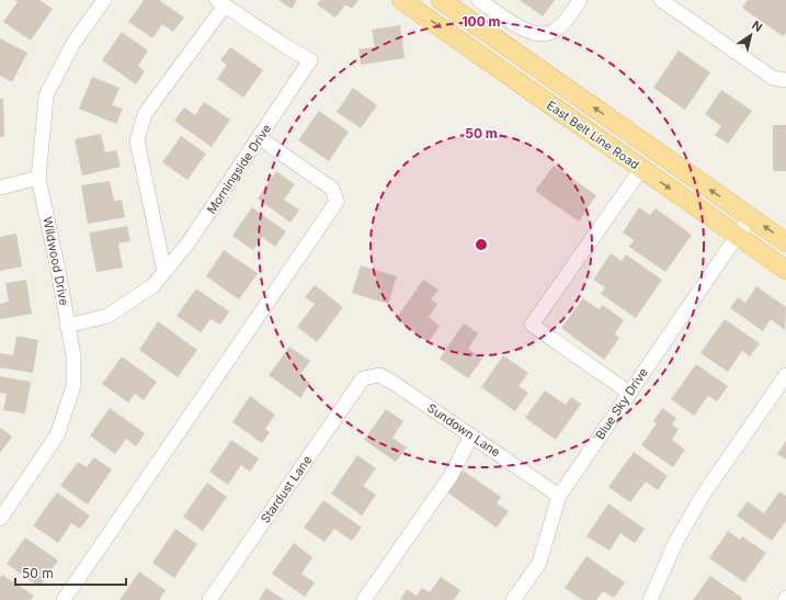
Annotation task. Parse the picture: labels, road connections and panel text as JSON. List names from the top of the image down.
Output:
{
  "streets": {
    "main road": ["East Belt Line Road"],
    "street": [
      "Morningside Drive",
      "Wildwood Drive",
      "Blue Sky Drive",
      "Sundown Lane",
      "Stardust Lane"
    ]
  },
  "crossings": [
    ["East Belt Line Road", "Blue Sky Drive"],
    ["Morningside Drive", "Wildwood Drive"],
    ["Blue Sky Drive", "Sundown Lane"],
    ["Sundown Lane", "Stardust Lane"]
  ],
  "scale_bar": "50 m",
  "north": "top right",
  "rings": ["100 m", "50 m"]
}
